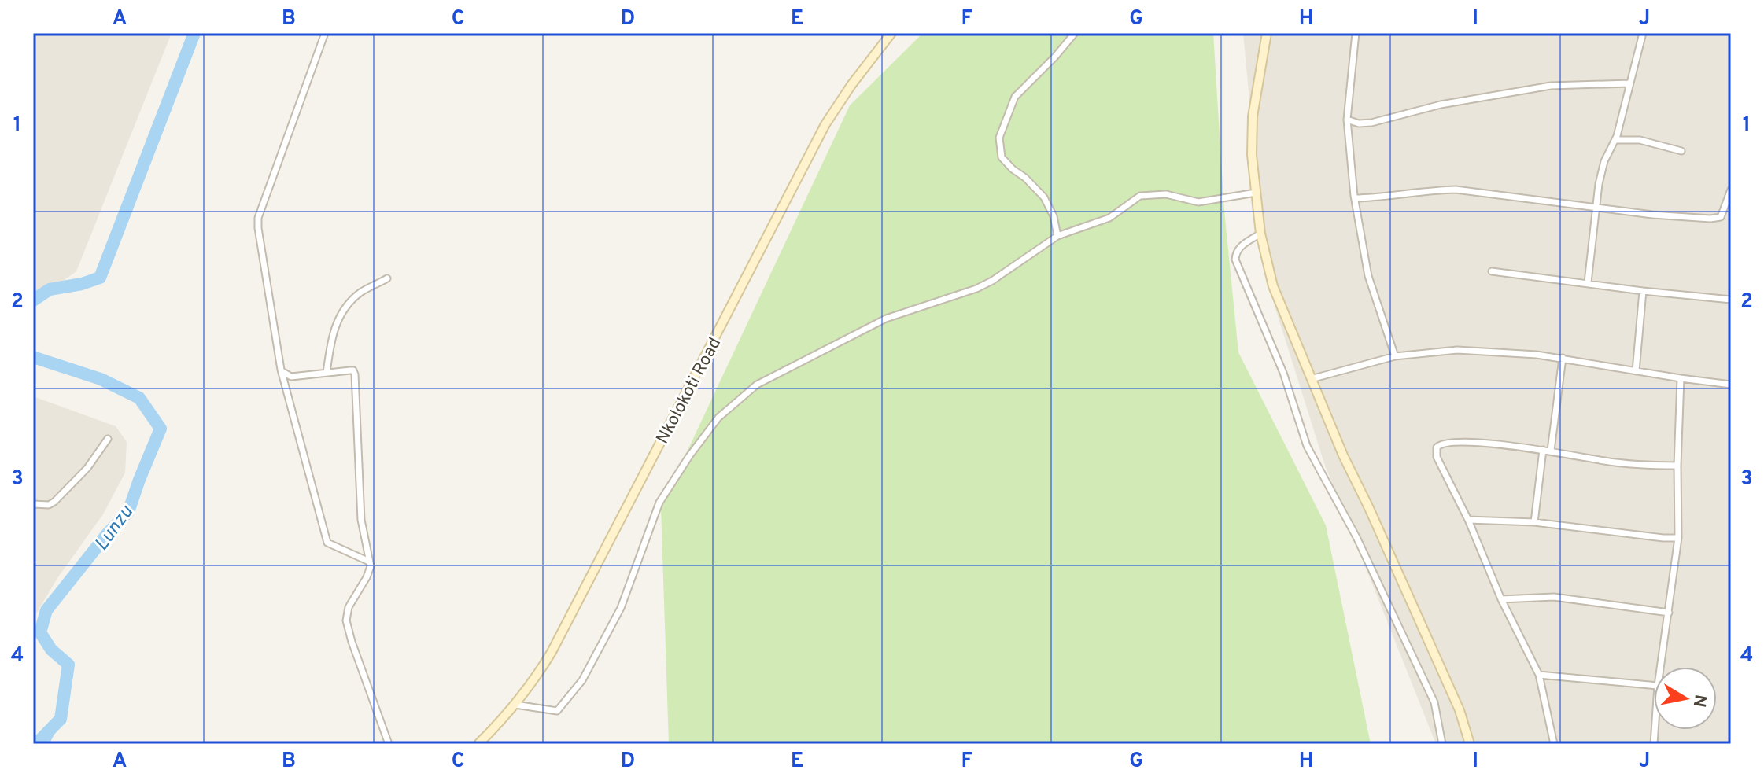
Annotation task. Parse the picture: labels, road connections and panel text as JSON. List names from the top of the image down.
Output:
{
  "streets": {
    "main road": ["Nkolokoti Road"]
  },
  "water": ["Lunzu"],
  "north": "right",
  "grid": {
    "columns": [
      "A",
      "B",
      "C",
      "D",
      "E",
      "F",
      "G",
      "H",
      "I",
      "J"
    ],
    "rows": [
      "1",
      "2",
      "3",
      "4"
    ]
  }
}
